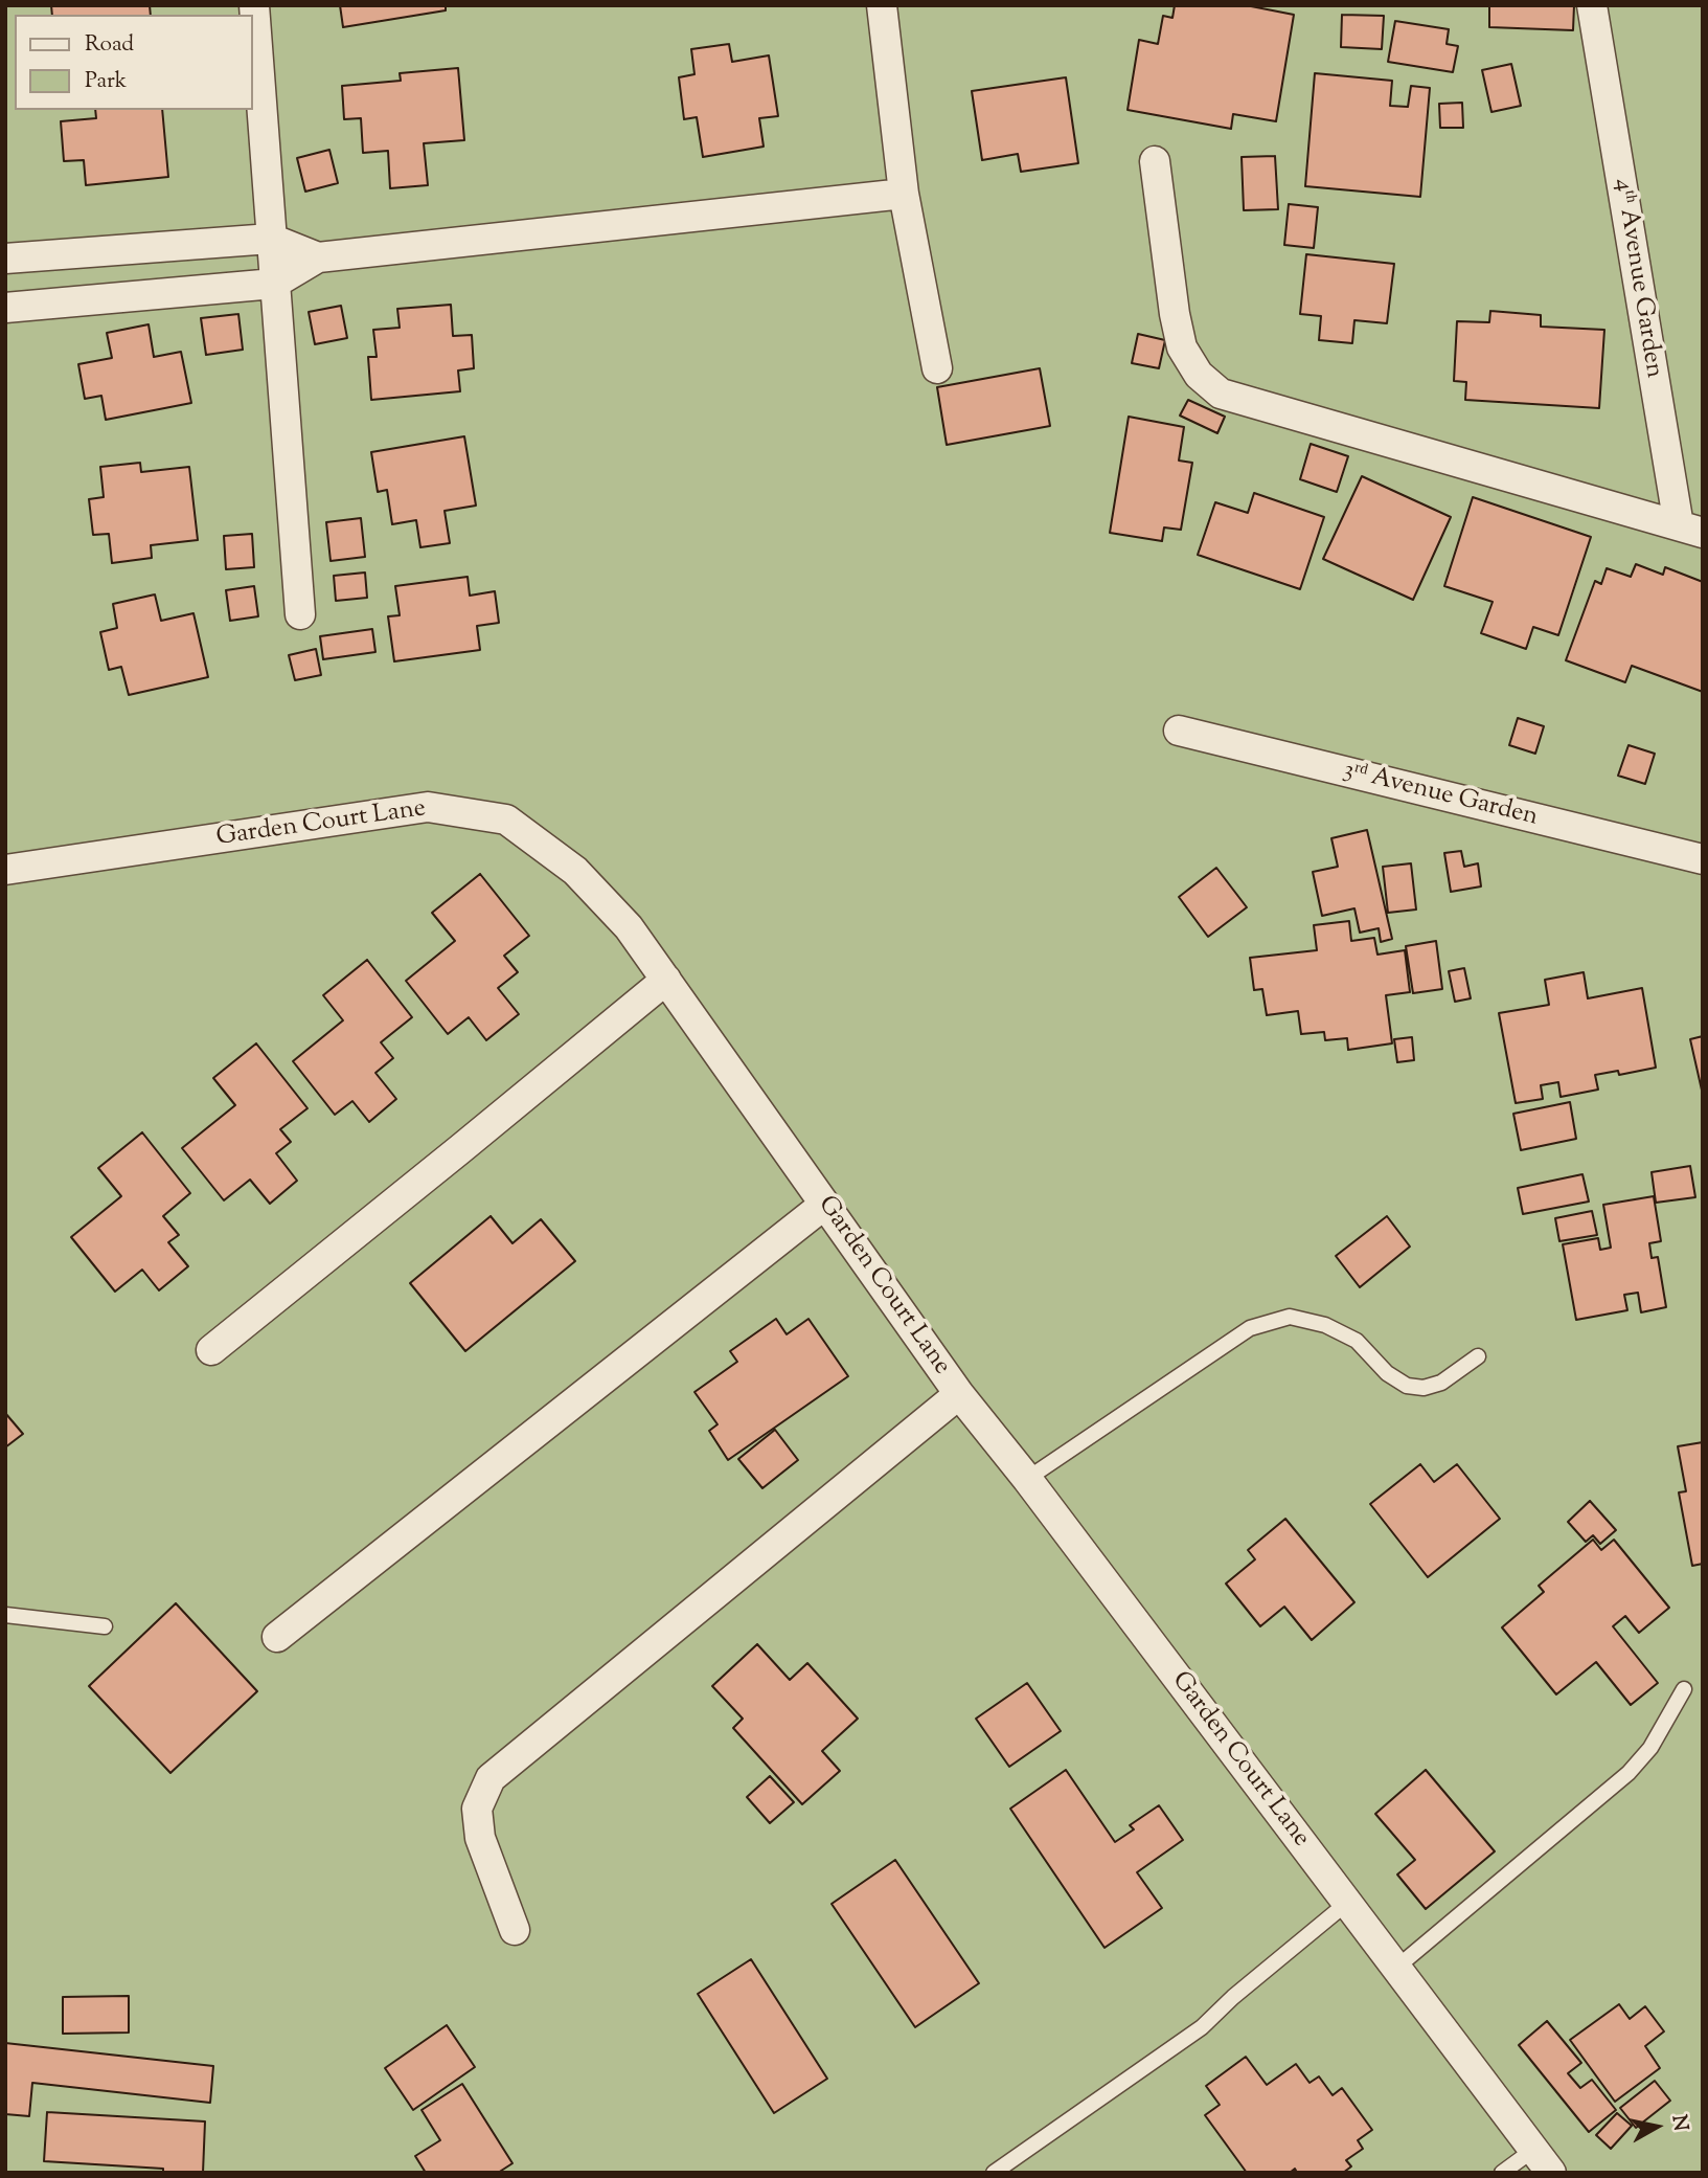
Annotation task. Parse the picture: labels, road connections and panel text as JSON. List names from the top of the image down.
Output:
{
  "streets": {
    "street": ["4ᵗʰ Avenue Garden", "3ʳᵈ Avenue Garden", "Garden Court Lane"]
  },
  "legend": ["Road", "Park"],
  "north": "right"
}
